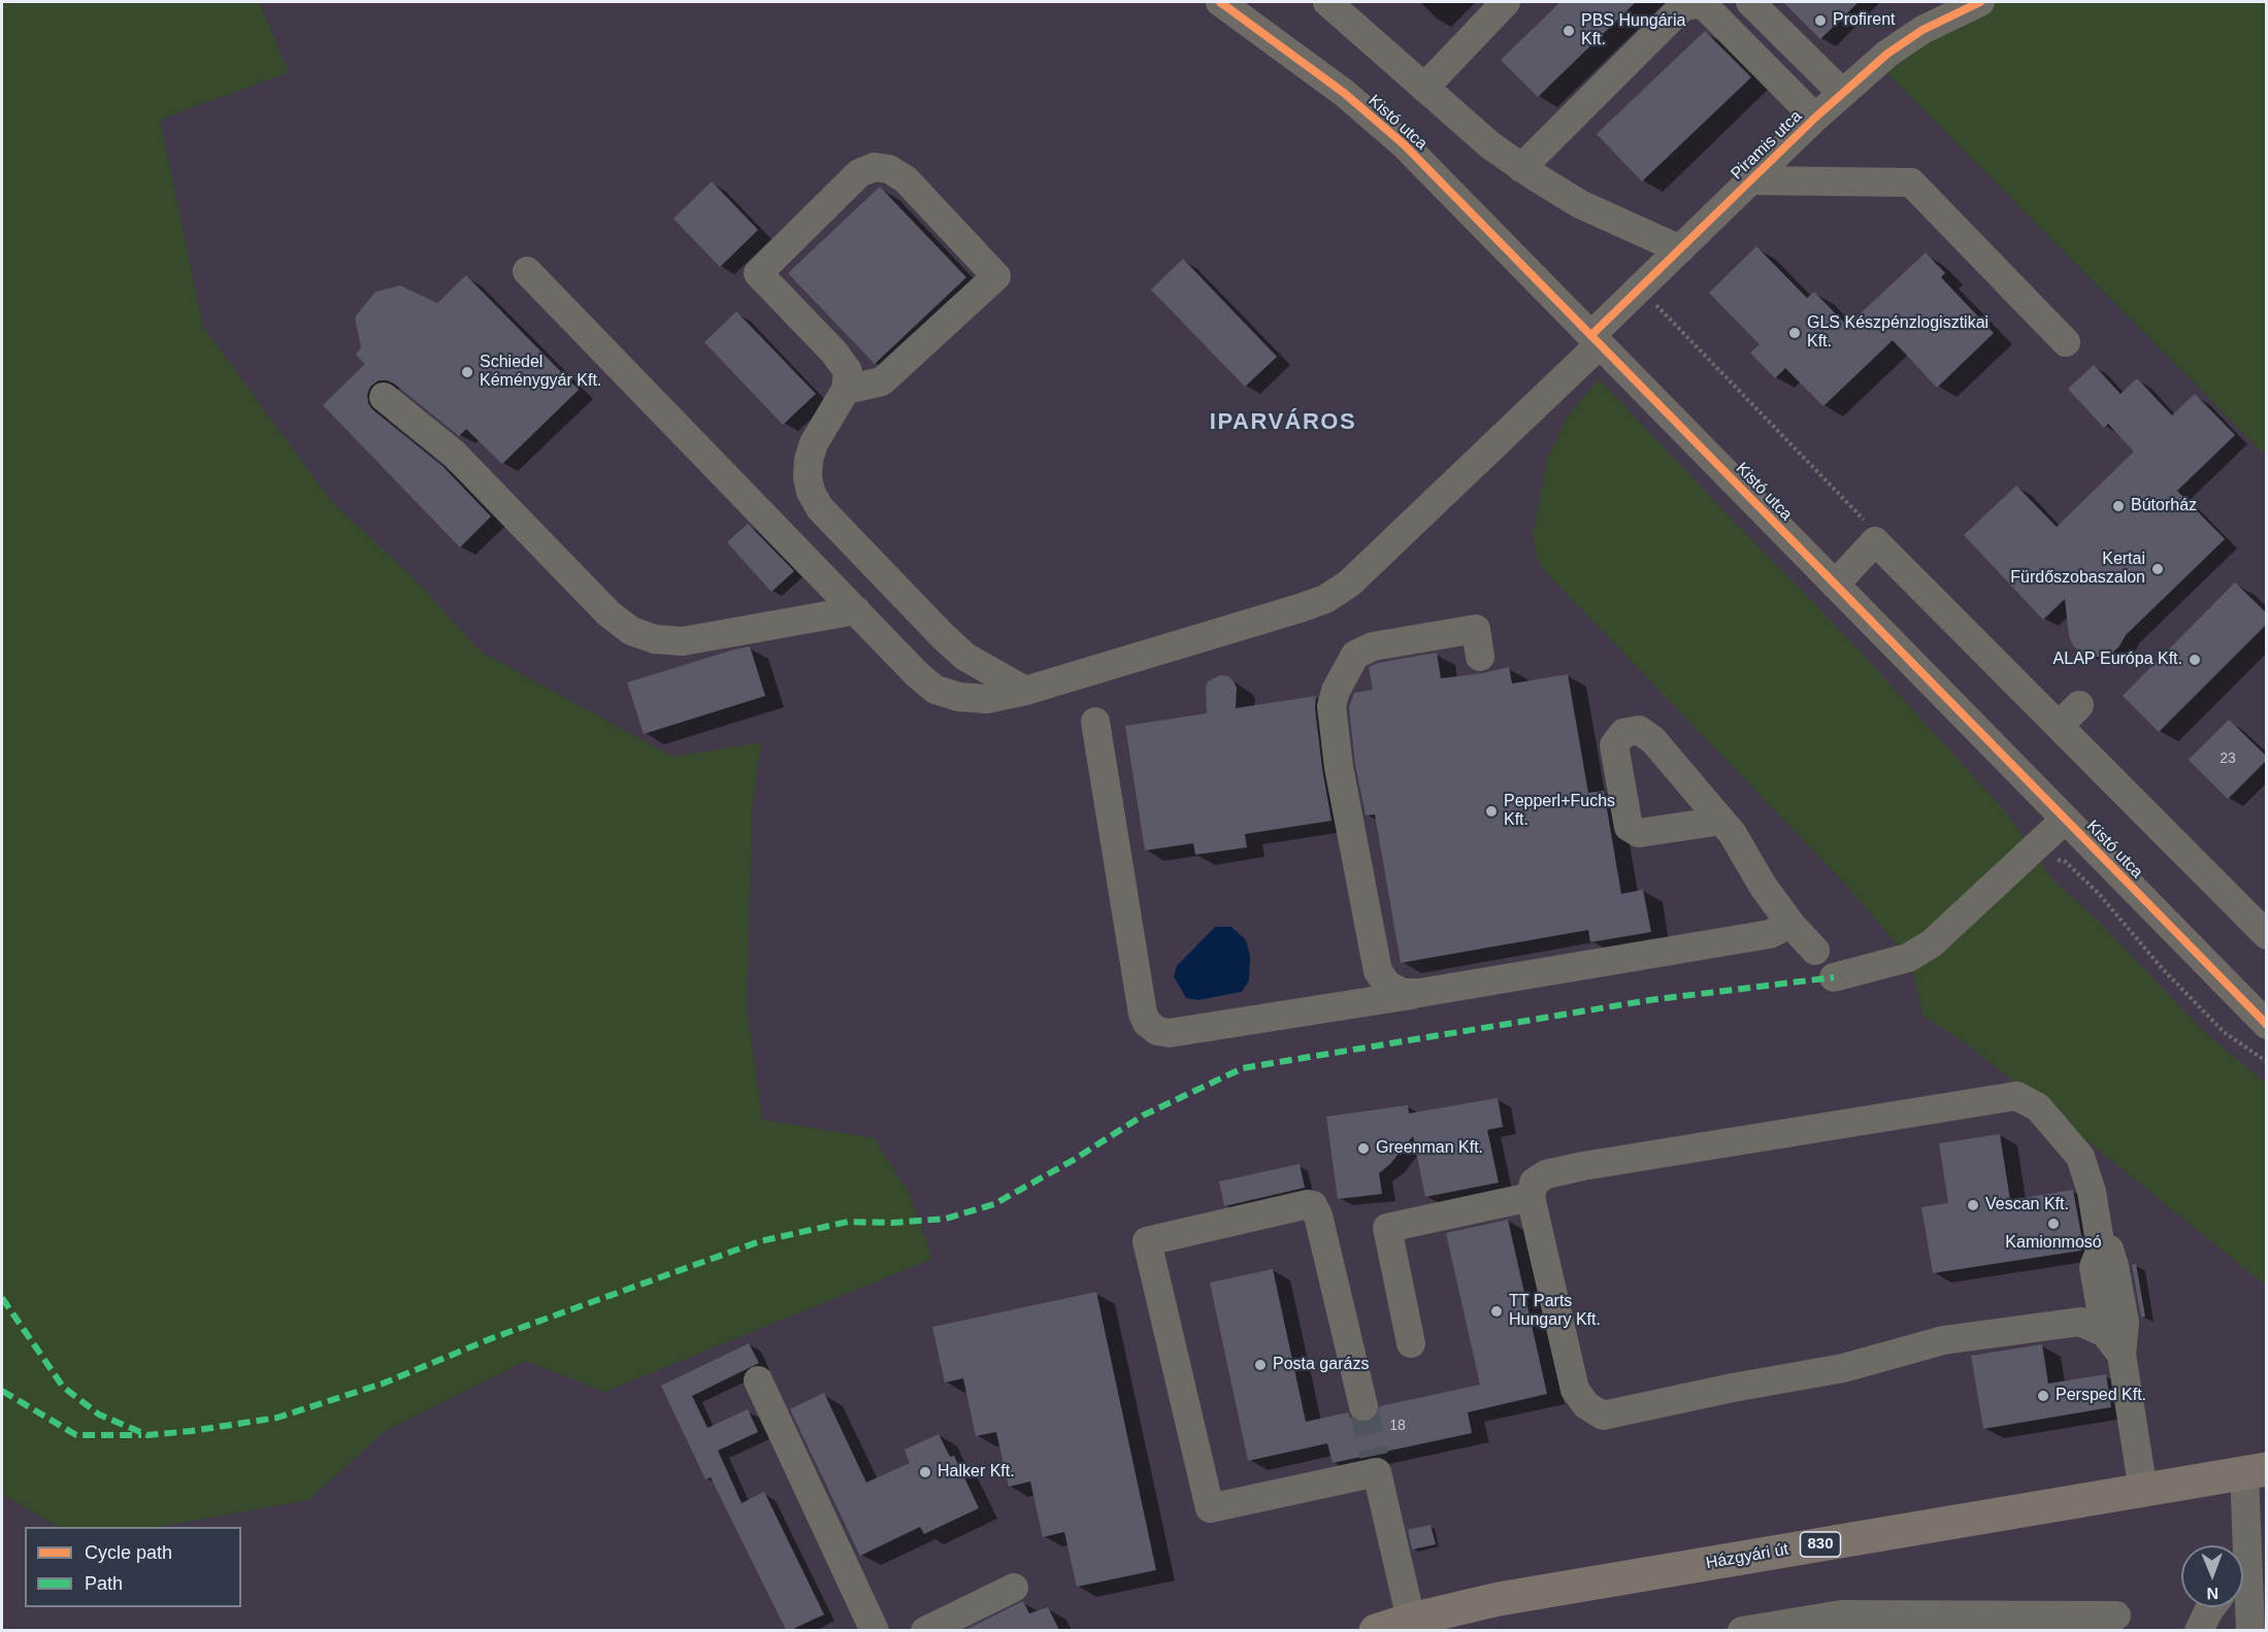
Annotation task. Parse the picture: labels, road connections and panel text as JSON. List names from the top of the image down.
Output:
{
  "streets": {
    "main road": ["830", "Házgyári út"],
    "street": ["Kistó utca", "Piramis utca"]
  },
  "crossings": [
    ["Kistó utca", "Piramis utca"]
  ],
  "districts": ["IPARVÁROS"],
  "places": [
    "Profirent",
    "PBS Hungária Kft.",
    "GLS Készpénzlogisztikai Kft.",
    "Schiedel Kéménygyár Kft.",
    "Bútorház",
    "Kertai Fürdőszobaszalon",
    "ALAP Európa Kft.",
    "Pepperl+Fuchs Kft.",
    "Greenman Kft.",
    "Vescan Kft.",
    "Kamionmosó",
    "TT Parts Hungary Kft.",
    "Posta garázs",
    "Persped Kft.",
    "Halker Kft."
  ],
  "house_numbers": ["23", "18"],
  "legend": ["Cycle path", "Path"],
  "north": "bottom"
}
